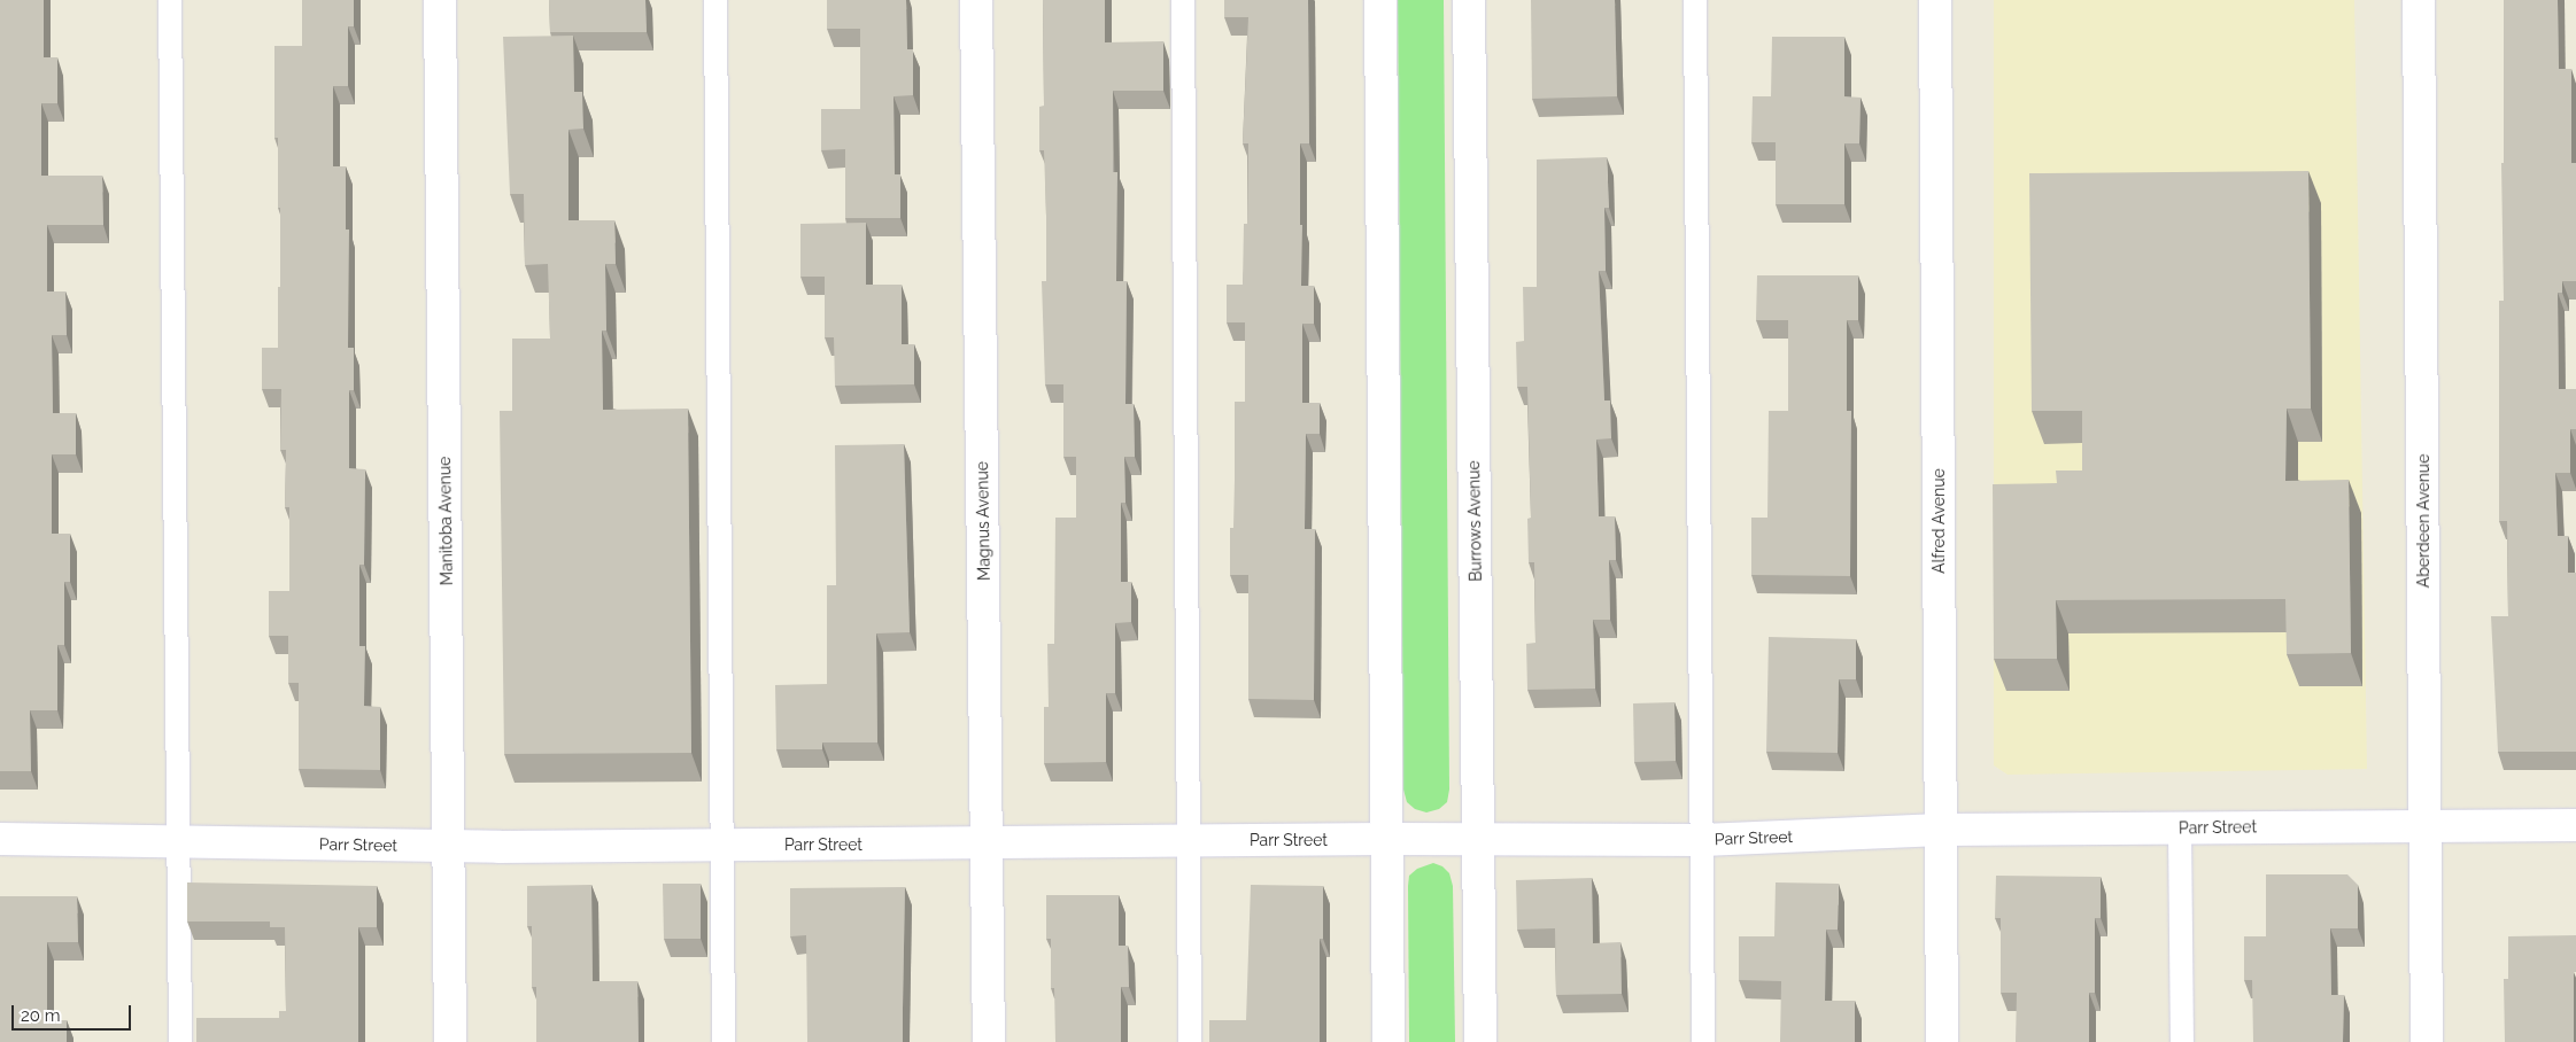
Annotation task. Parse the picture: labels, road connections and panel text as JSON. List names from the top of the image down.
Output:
{
  "streets": {
    "street": [
      "Manitoba Avenue",
      "Magnus Avenue",
      "Burrows Avenue",
      "Alfred Avenue",
      "Aberdeen Avenue",
      "Parr Street"
    ]
  },
  "crossings": [
    ["Manitoba Avenue", "Parr Street"],
    ["Magnus Avenue", "Parr Street"],
    ["Burrows Avenue", "Parr Street"],
    ["Alfred Avenue", "Parr Street"],
    ["Aberdeen Avenue", "Parr Street"]
  ],
  "scale_bar": "20 m"
}
